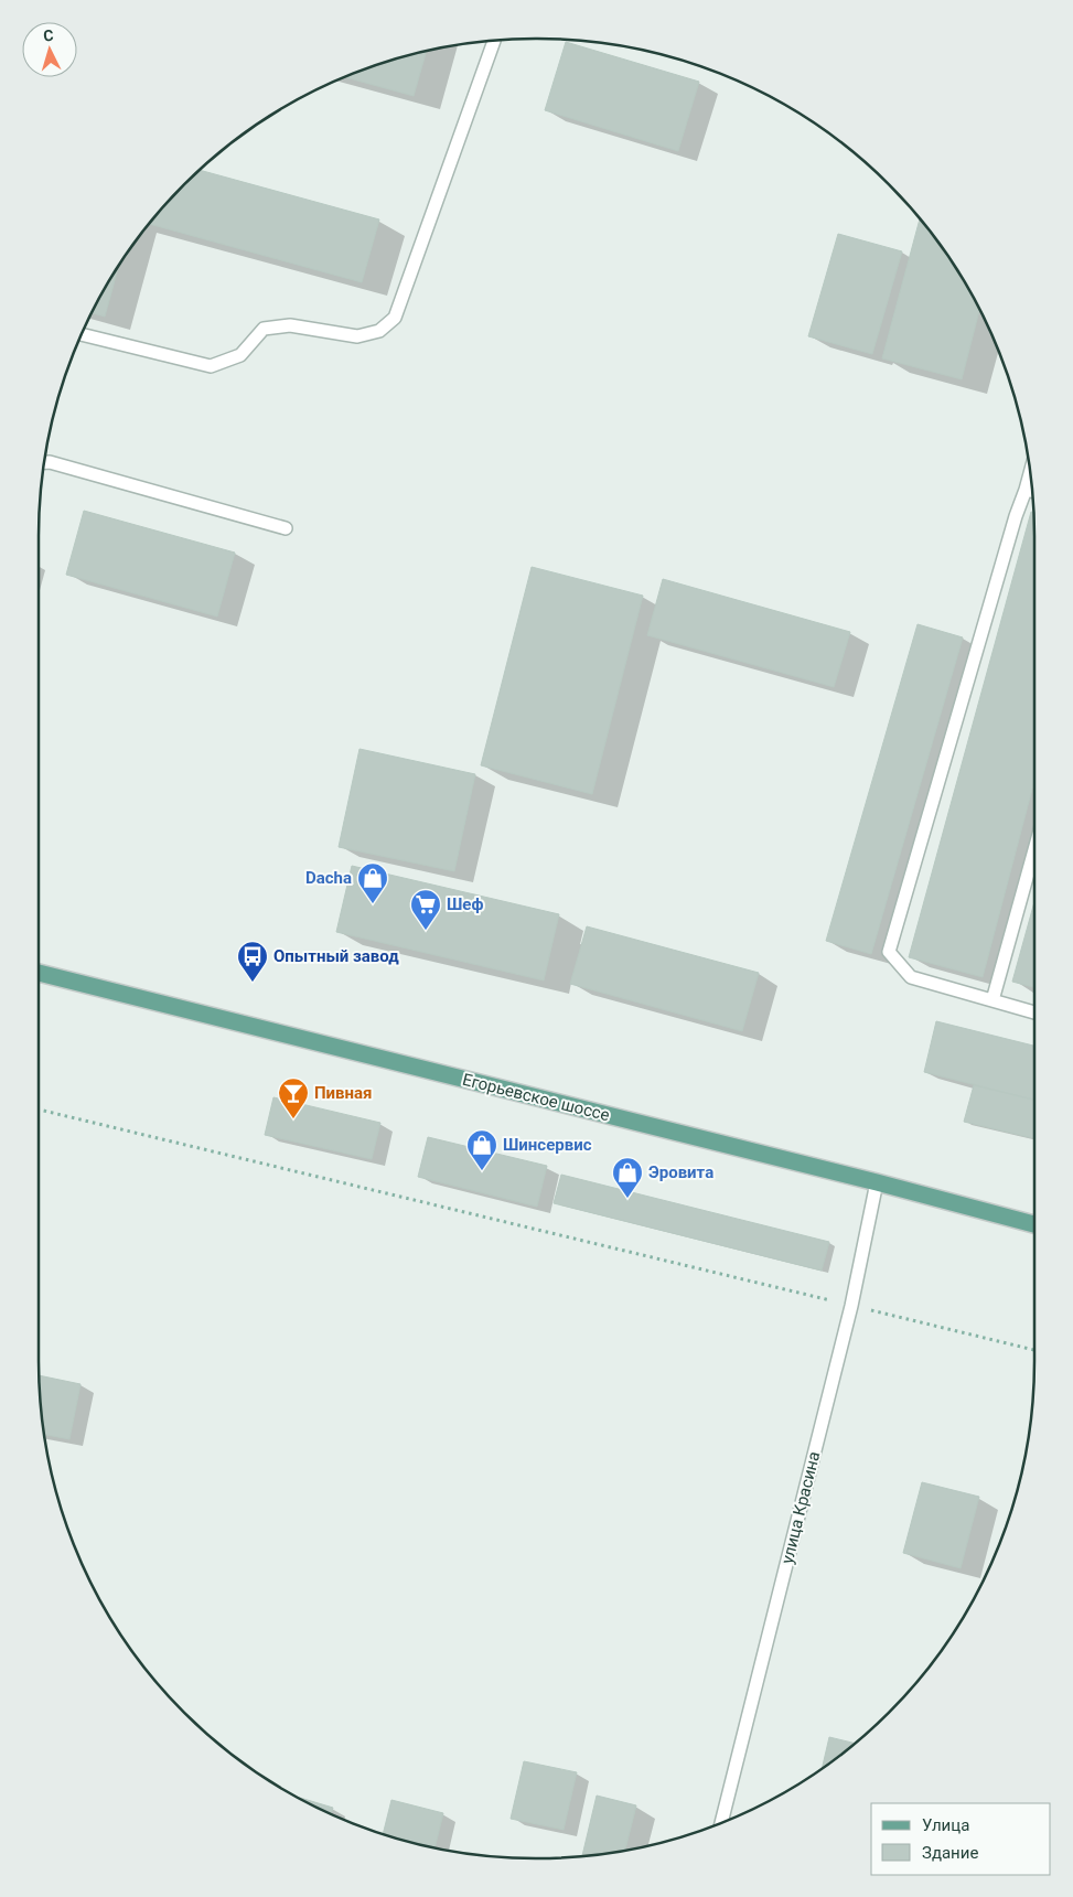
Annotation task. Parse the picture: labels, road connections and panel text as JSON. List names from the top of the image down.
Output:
{
  "streets": {
    "main road": ["Егорьевское шоссе"],
    "lane": ["улица Красина"]
  },
  "crossings": [
    ["Егорьевское шоссе", "улица Красина"]
  ],
  "places": {
    "shop": ["Dacha", "Шинсервис", "Эровита"],
    "supermarket": ["Шеф"],
    "bus stop": ["Опытный завод"],
    "bar": ["Пивная"]
  },
  "legend": ["Улица", "Здание"],
  "north": "top"
}
